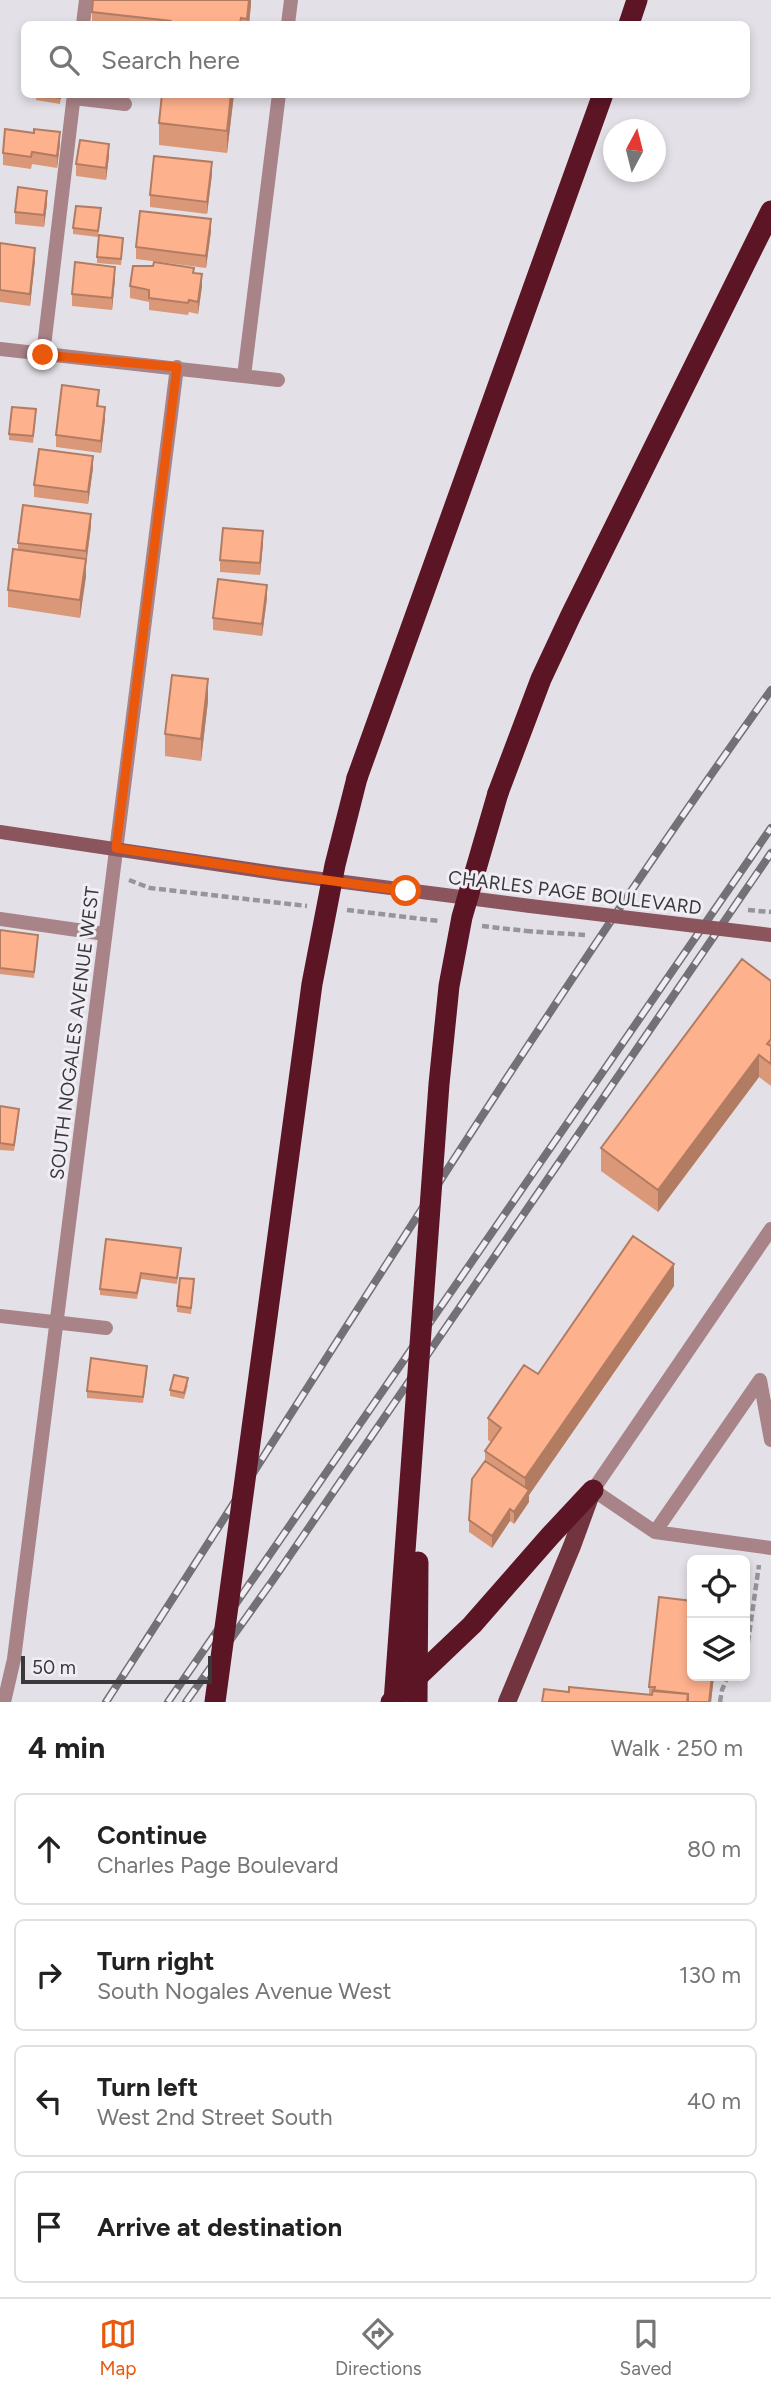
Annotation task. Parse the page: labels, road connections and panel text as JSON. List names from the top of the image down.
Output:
{
  "streets": {
    "main road": ["CHARLES PAGE BOULEVARD"],
    "street": ["SOUTH NOGALES AVENUE WEST"]
  },
  "crossings": [
    ["CHARLES PAGE BOULEVARD", "SOUTH NOGALES AVENUE WEST"]
  ],
  "scale_bar": "50 m",
  "north": "top",
  "page": {
    "search": "Search here",
    "scale": "50 m",
    "heading": ["4 min", "Walk · 250 m"],
    "list": [
      ["Continue", "Charles Page Boulevard", "80 m"],
      ["Turn right", "South Nogales Avenue West", "130 m"],
      ["Turn left", "West 2nd Street South", "40 m"],
      "Arrive at destination"
    ],
    "nav": ["Map", "Directions", "Saved"]
  }
}
